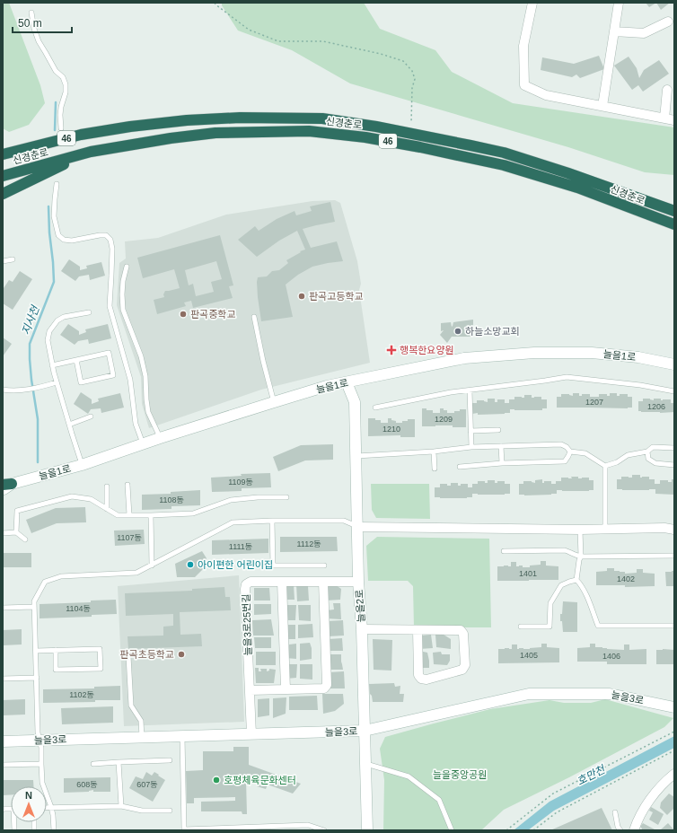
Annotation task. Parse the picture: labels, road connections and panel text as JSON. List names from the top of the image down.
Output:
{
  "streets": {
    "highway": ["신경춘로", "46"],
    "street": [
      "늘을1로",
      "늘을2로",
      "늘을3로25번길",
      "늘을3로"
    ]
  },
  "crossings": [
    ["신경춘로", "46"],
    ["늘을1로", "늘을2로"],
    ["늘을2로", "늘을3로25번길"],
    ["늘을2로", "늘을3로"],
    ["늘을3로25번길", "늘을3로"]
  ],
  "water": ["지사천", "호만천"],
  "parks": ["늘을중앙공원"],
  "places": {
    "other": [
      "판곡고등학교",
      "판곡중학교",
      "하늘소망교회",
      "아이편한 어린이집",
      "판곡초등학교",
      "호평체육문화센터"
    ],
    "health": ["행복한요양원"]
  },
  "house_numbers": [
    "1207",
    "1206",
    "1209",
    "1210",
    "1109동",
    "1108동",
    "1107동",
    "1112동",
    "1111동",
    "1401",
    "1402",
    "1104동",
    "1405",
    "1406",
    "1102동",
    "608동",
    "607동"
  ],
  "scale_bar": "50 m",
  "north": "top"
}
